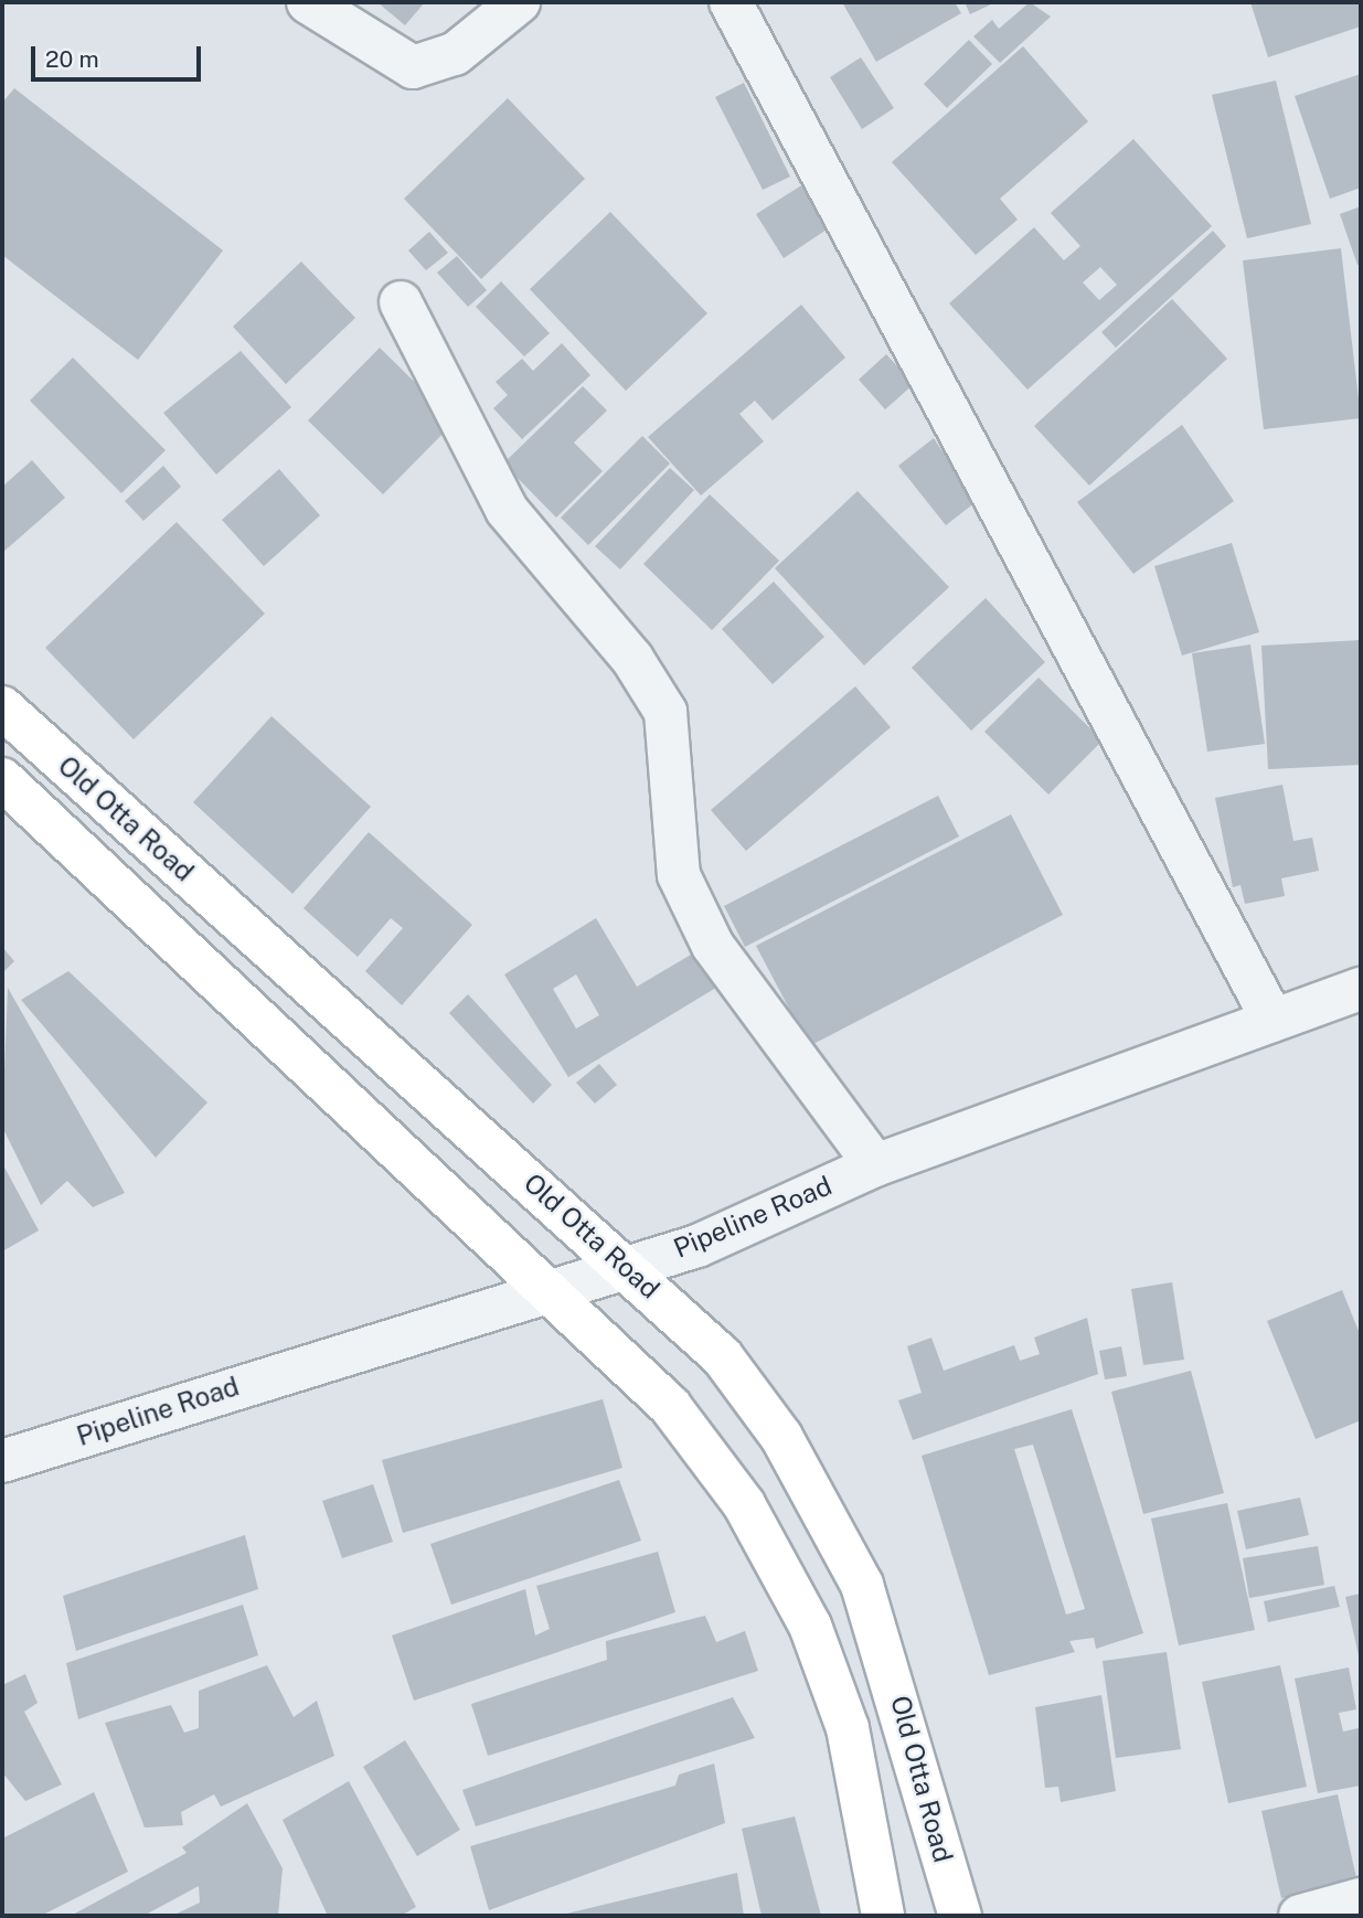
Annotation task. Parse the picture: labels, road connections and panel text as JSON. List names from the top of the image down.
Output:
{
  "streets": {
    "main road": ["Old Otta Road"],
    "street": ["Pipeline Road"]
  },
  "crossings": [
    ["Old Otta Road", "Pipeline Road"]
  ],
  "scale_bar": "20 m"
}
